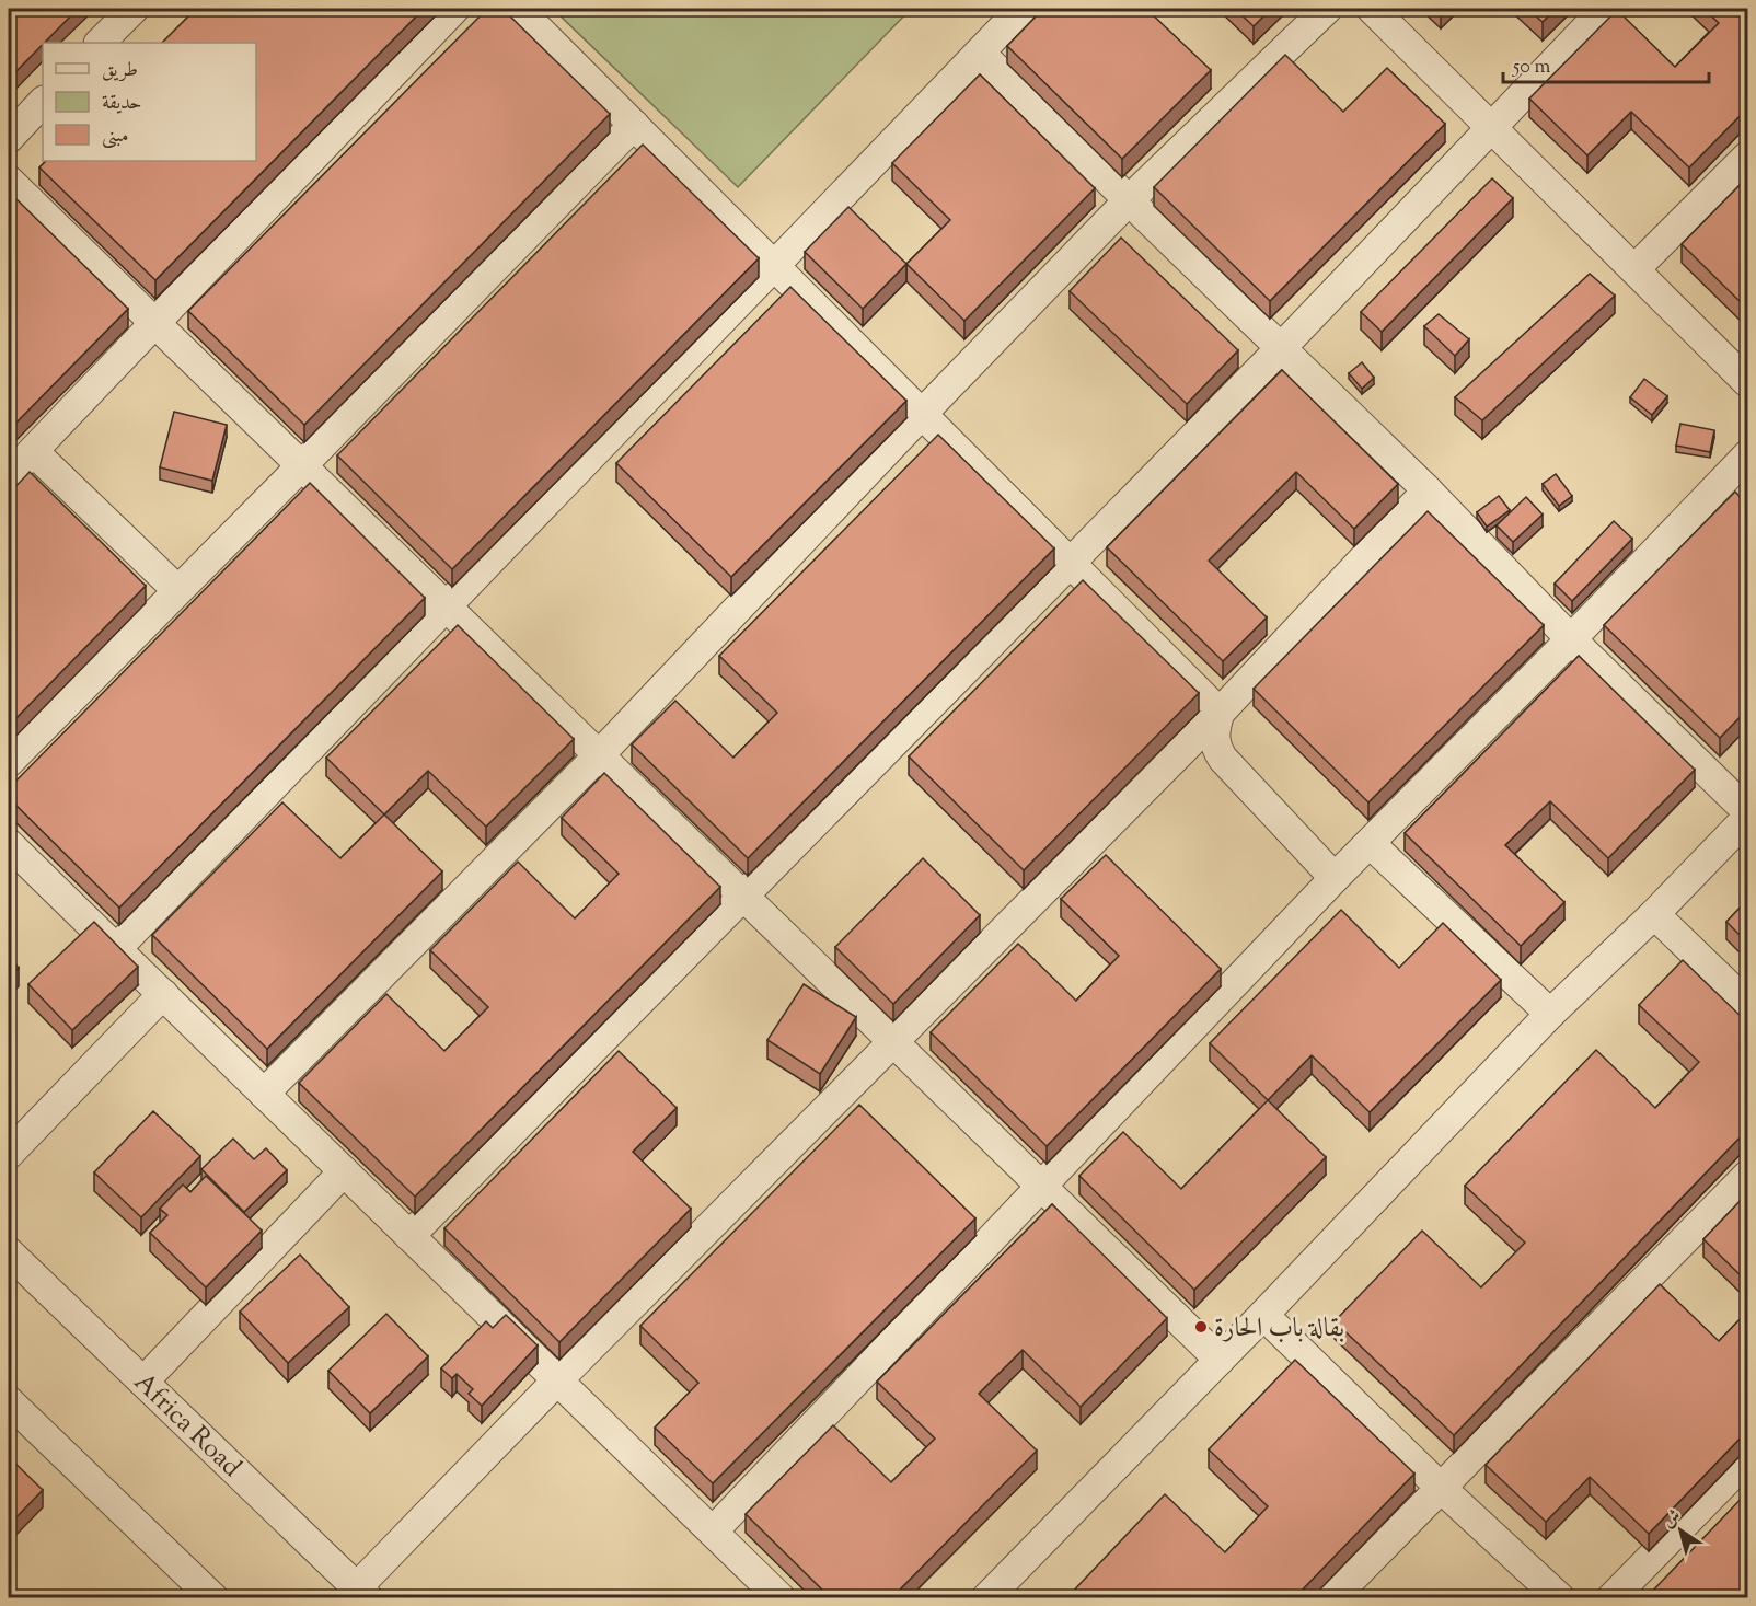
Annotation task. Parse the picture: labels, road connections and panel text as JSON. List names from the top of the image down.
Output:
{
  "streets": {
    "street": ["Africa Road"]
  },
  "places": ["بقالة باب الحارة"],
  "legend": ["طريق", "حديقة", "مبنى"],
  "scale_bar": "50 m",
  "north": "top left"
}
